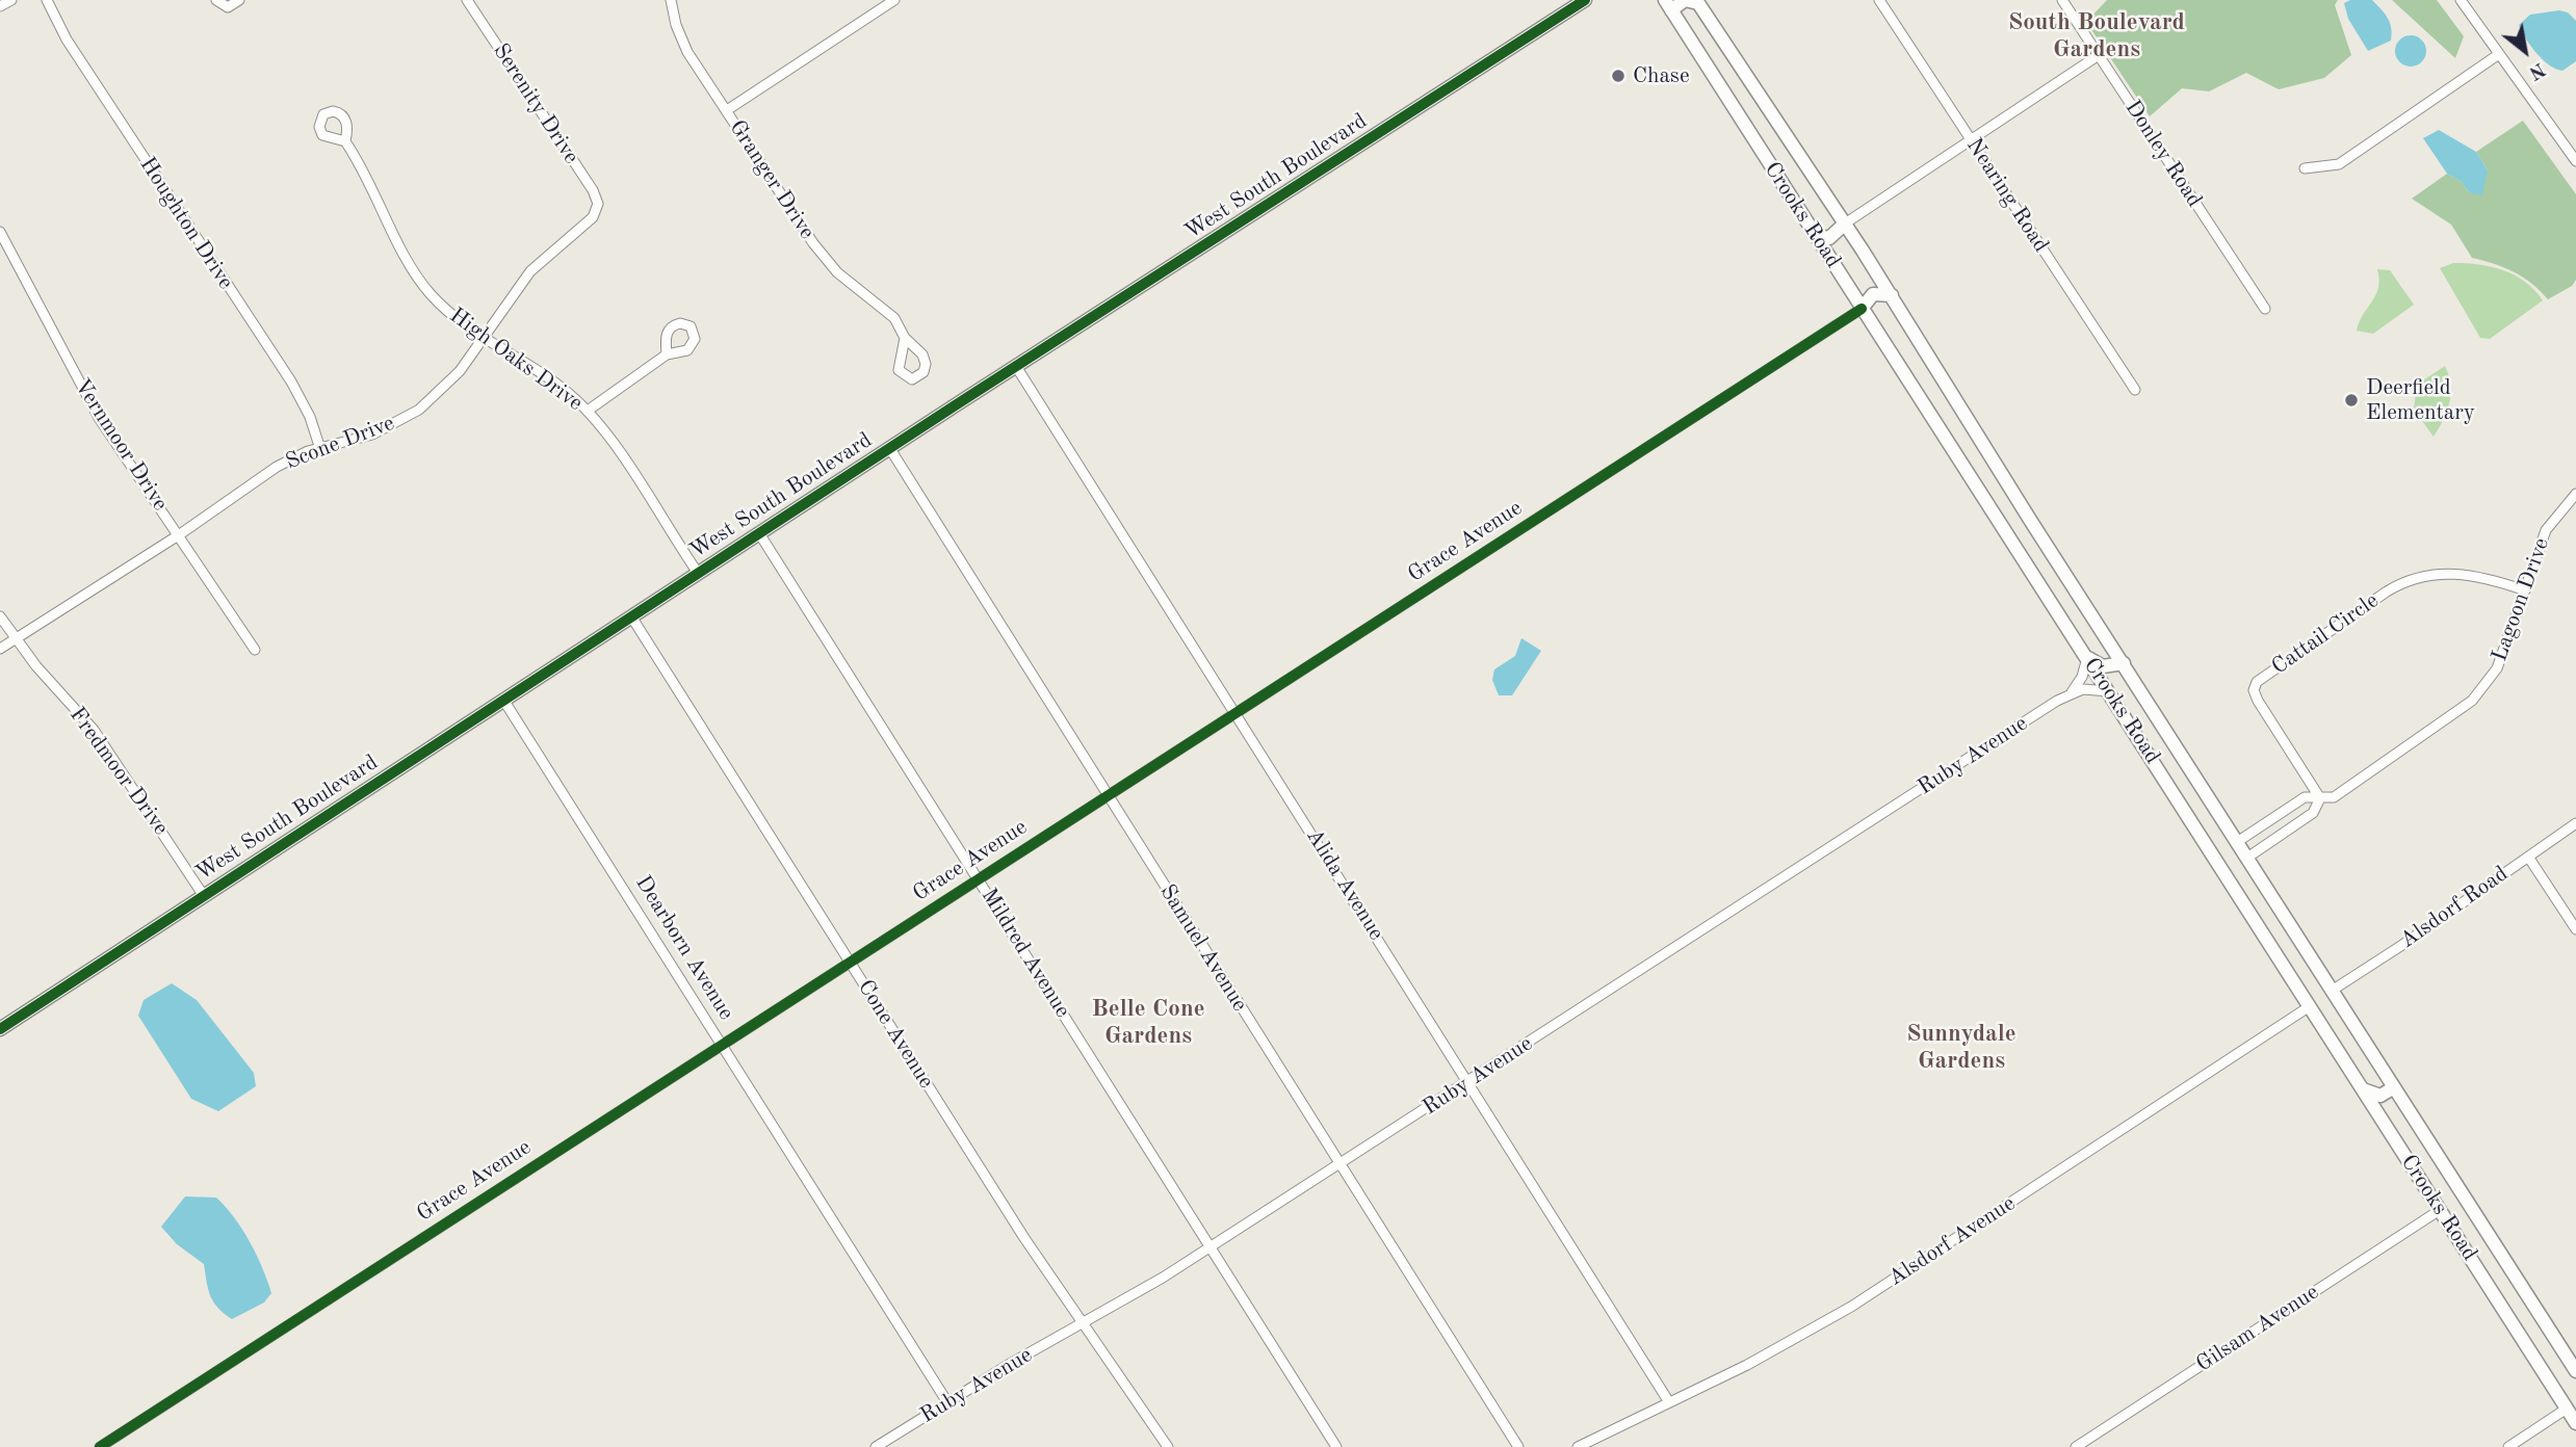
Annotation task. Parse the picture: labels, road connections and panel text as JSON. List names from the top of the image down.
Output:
{
  "streets": {
    "main road": ["West South Boulevard", "Crooks Road"],
    "street": [
      "Serenity Drive",
      "Donley Road",
      "Granger Drive",
      "Nearing Road",
      "Houghton Drive",
      "High Oaks Drive",
      "Scone Drive",
      "Vernmoor Drive",
      "Grace Avenue",
      "Lagoon Drive",
      "Cattail Circle",
      "Ruby Avenue",
      "Fredmoor Drive",
      "Alida Avenue",
      "Alsdorf Road",
      "Dearborn Avenue",
      "Samuel Avenue",
      "Mildred Avenue",
      "Cone Avenue",
      "Alsdorf Avenue",
      "Gilsam Avenue"
    ]
  },
  "crossings": [
    ["Serenity Drive", "Scone Drive"],
    ["West South Boulevard", "High Oaks Drive"],
    ["West South Boulevard", "Fredmoor Drive"],
    ["West South Boulevard", "Alida Avenue"],
    ["West South Boulevard", "Dearborn Avenue"],
    ["West South Boulevard", "Samuel Avenue"],
    ["West South Boulevard", "Mildred Avenue"],
    ["West South Boulevard", "Cone Avenue"],
    ["Crooks Road", "Grace Avenue"],
    ["Crooks Road", "Lagoon Drive"],
    ["Crooks Road", "Alsdorf Road"],
    ["Crooks Road", "Alsdorf Avenue"],
    ["Crooks Road", "Gilsam Avenue"],
    ["Houghton Drive", "Scone Drive"],
    ["High Oaks Drive", "Scone Drive"],
    ["Scone Drive", "Vernmoor Drive"],
    ["Scone Drive", "Fredmoor Drive"],
    ["Grace Avenue", "Alida Avenue"],
    ["Grace Avenue", "Dearborn Avenue"],
    ["Grace Avenue", "Samuel Avenue"],
    ["Grace Avenue", "Mildred Avenue"],
    ["Grace Avenue", "Cone Avenue"],
    ["Lagoon Drive", "Cattail Circle"],
    ["Ruby Avenue", "Alida Avenue"],
    ["Ruby Avenue", "Dearborn Avenue"],
    ["Ruby Avenue", "Samuel Avenue"],
    ["Ruby Avenue", "Mildred Avenue"],
    ["Ruby Avenue", "Cone Avenue"],
    ["Alida Avenue", "Alsdorf Avenue"]
  ],
  "districts": ["South Boulevard Gardens", "Belle Cone Gardens", "Sunnydale Gardens"],
  "places": ["Chase", "Deerfield Elementary"],
  "north": "bottom right"
}
